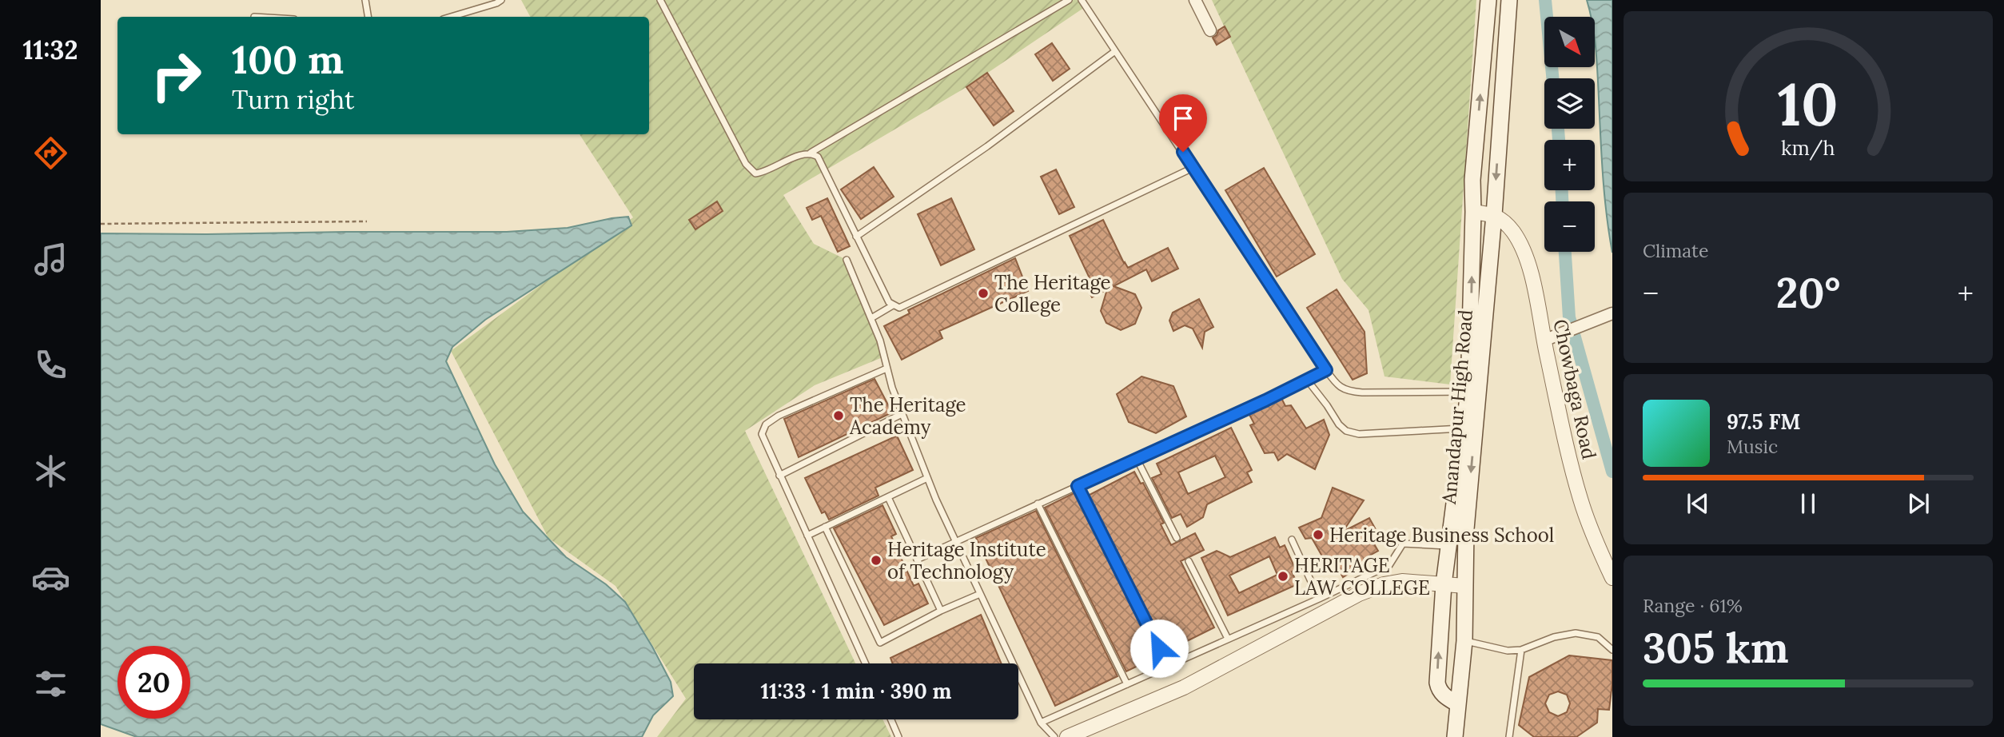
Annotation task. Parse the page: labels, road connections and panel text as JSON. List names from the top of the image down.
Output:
{
  "streets": {
    "main road": ["Anandapur High Road"],
    "street": ["Chowbaga Road"]
  },
  "crossings": [
    ["Chowbaga Road", "Anandapur High Road"]
  ],
  "places": [
    "The Heritage College",
    "The Heritage Academy",
    "Heritage Business School",
    "Heritage Institute of Technology",
    "HERITAGE LAW COLLEGE"
  ],
  "north": "bottom right",
  "page": {
    "tabs": "11:32",
    "map_buttons": ["+", "−"],
    "turn": ["100 m", "Turn right"],
    "tile": [
      "Climate",
      ["Range · 61%", "305 km"]
    ],
    "heat": ["−", "20°", "+"],
    "song": ["97.5 FM", "Music"],
    "limit": "20",
    "trip": "11:33 · 1 min · 390 m",
    "gauge": ["10", "km/h"]
  }
}
